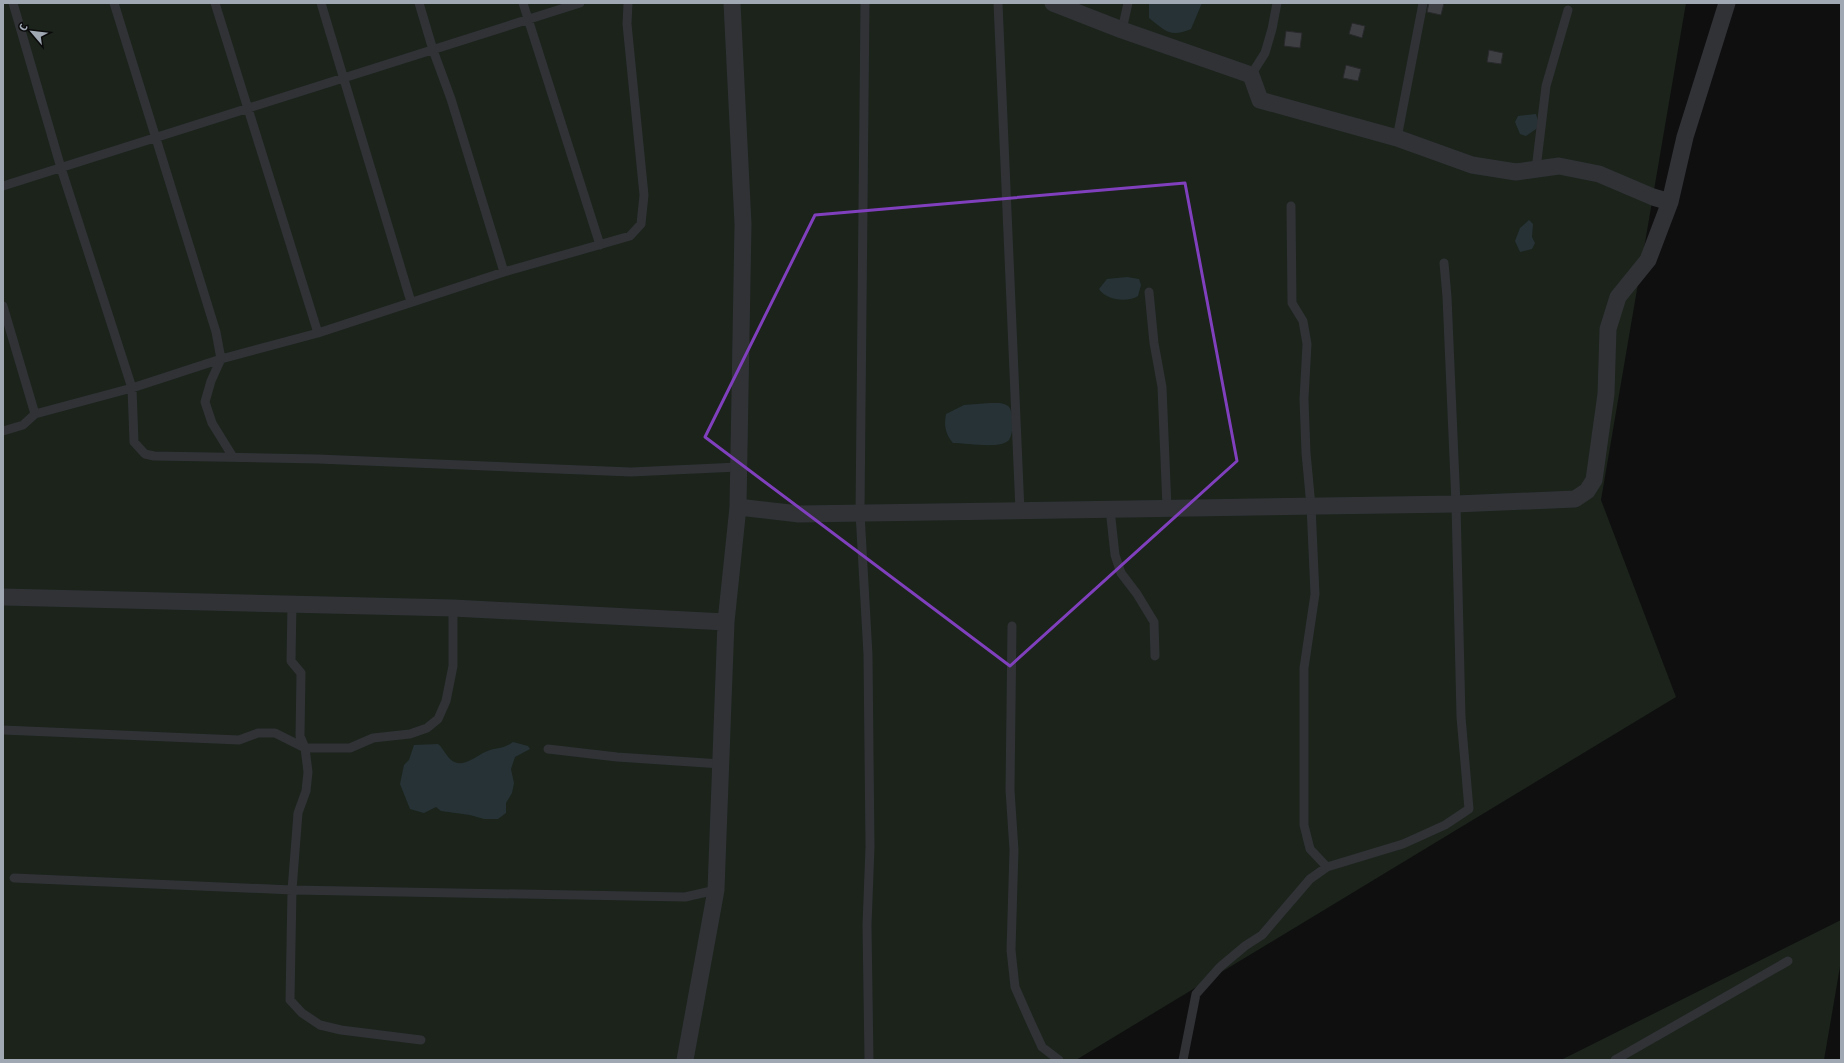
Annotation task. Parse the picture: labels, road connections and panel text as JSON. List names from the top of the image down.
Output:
{
  "north": "top left"
}
